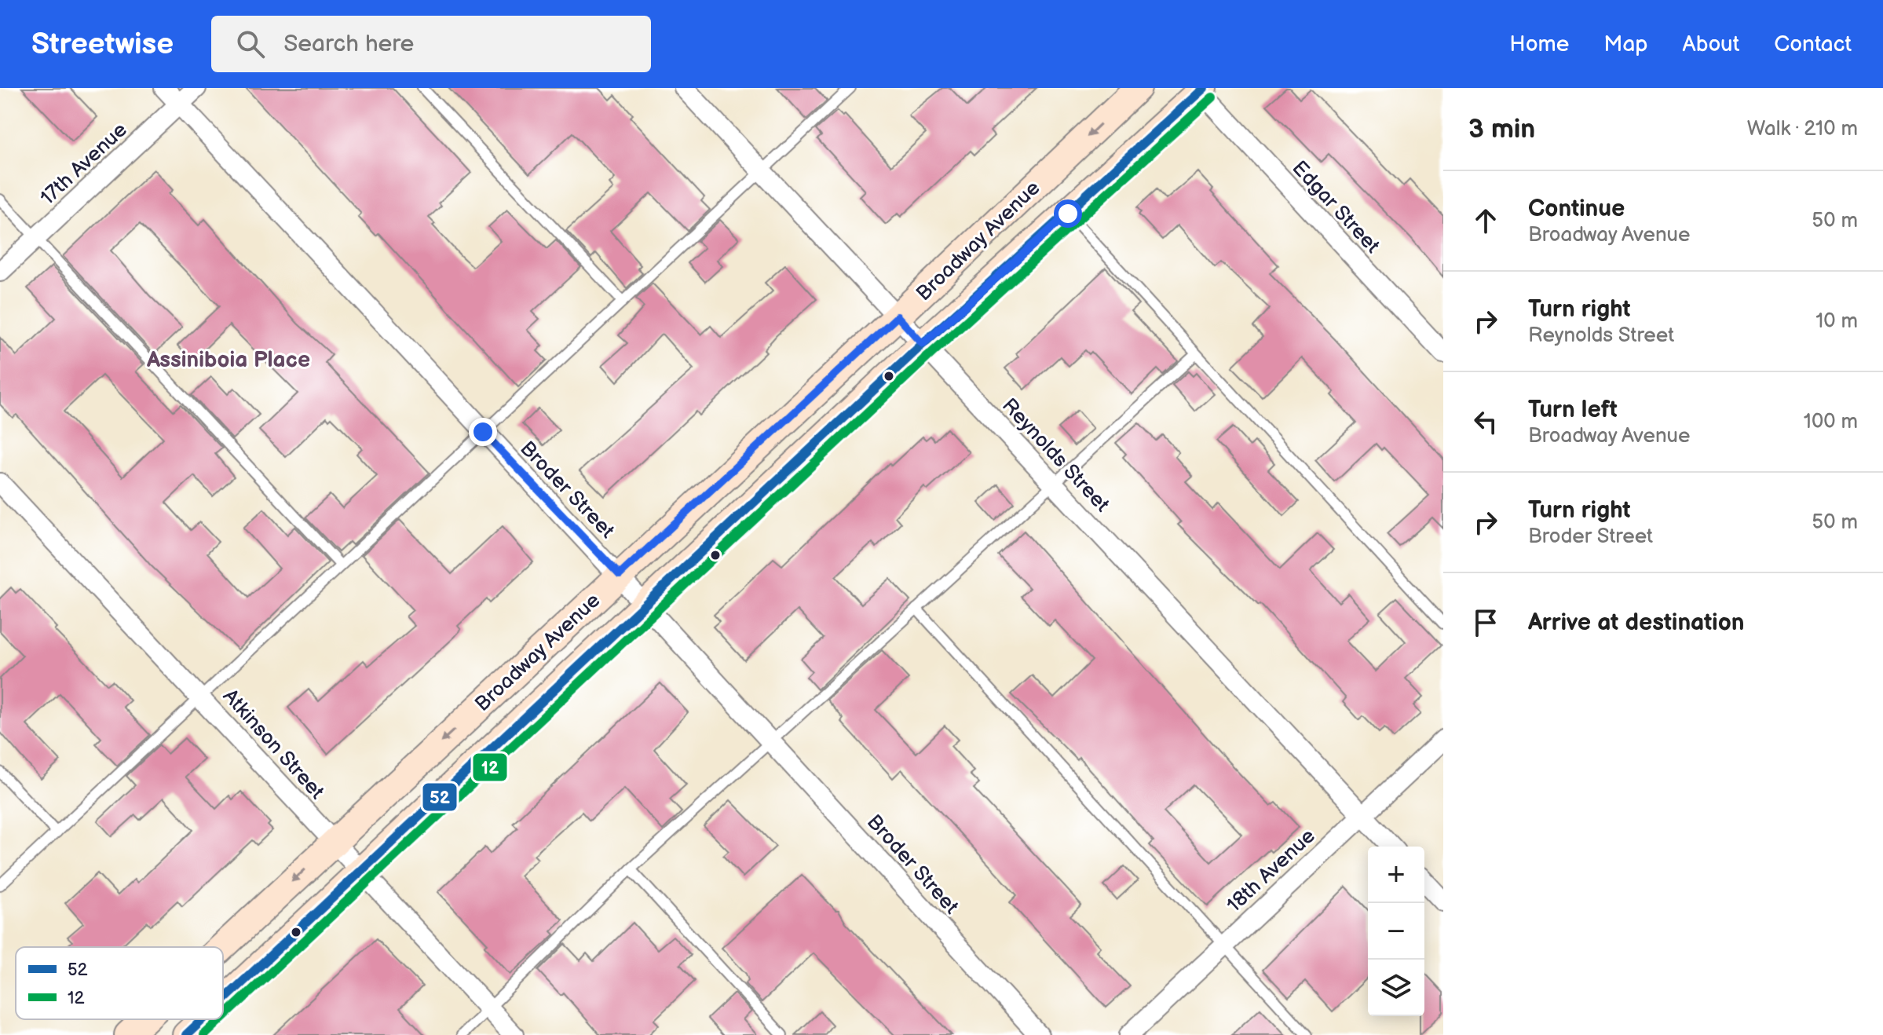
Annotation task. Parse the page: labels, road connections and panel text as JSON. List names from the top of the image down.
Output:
{
  "streets": {
    "street": [
      "17th Avenue",
      "Edgar Street",
      "Broadway Avenue",
      "Reynolds Street",
      "Broder Street",
      "Atkinson Street",
      "18th Avenue"
    ]
  },
  "crossings": [
    ["17th Avenue", "Broder Street"],
    ["Edgar Street", "Broadway Avenue"],
    ["Broadway Avenue", "Reynolds Street"],
    ["Broadway Avenue", "Broder Street"],
    ["Broadway Avenue", "Atkinson Street"],
    ["Reynolds Street", "18th Avenue"]
  ],
  "districts": ["Assiniboia Place"],
  "lines": ["transit line 52", "transit line 12"],
  "legend": ["52", "12"],
  "page": {
    "header": "Streetwise",
    "search": "Search here",
    "nav": [
      "Home",
      "Map",
      "About",
      "Contact"
    ],
    "heading": ["3 min", "Walk · 210 m"],
    "list": [
      ["Continue", "Broadway Avenue", "50 m"],
      ["Turn right", "Reynolds Street", "10 m"],
      ["Turn left", "Broadway Avenue", "100 m"],
      ["Turn right", "Broder Street", "50 m"],
      "Arrive at destination"
    ],
    "map_buttons": ["+", "−"]
  }
}
